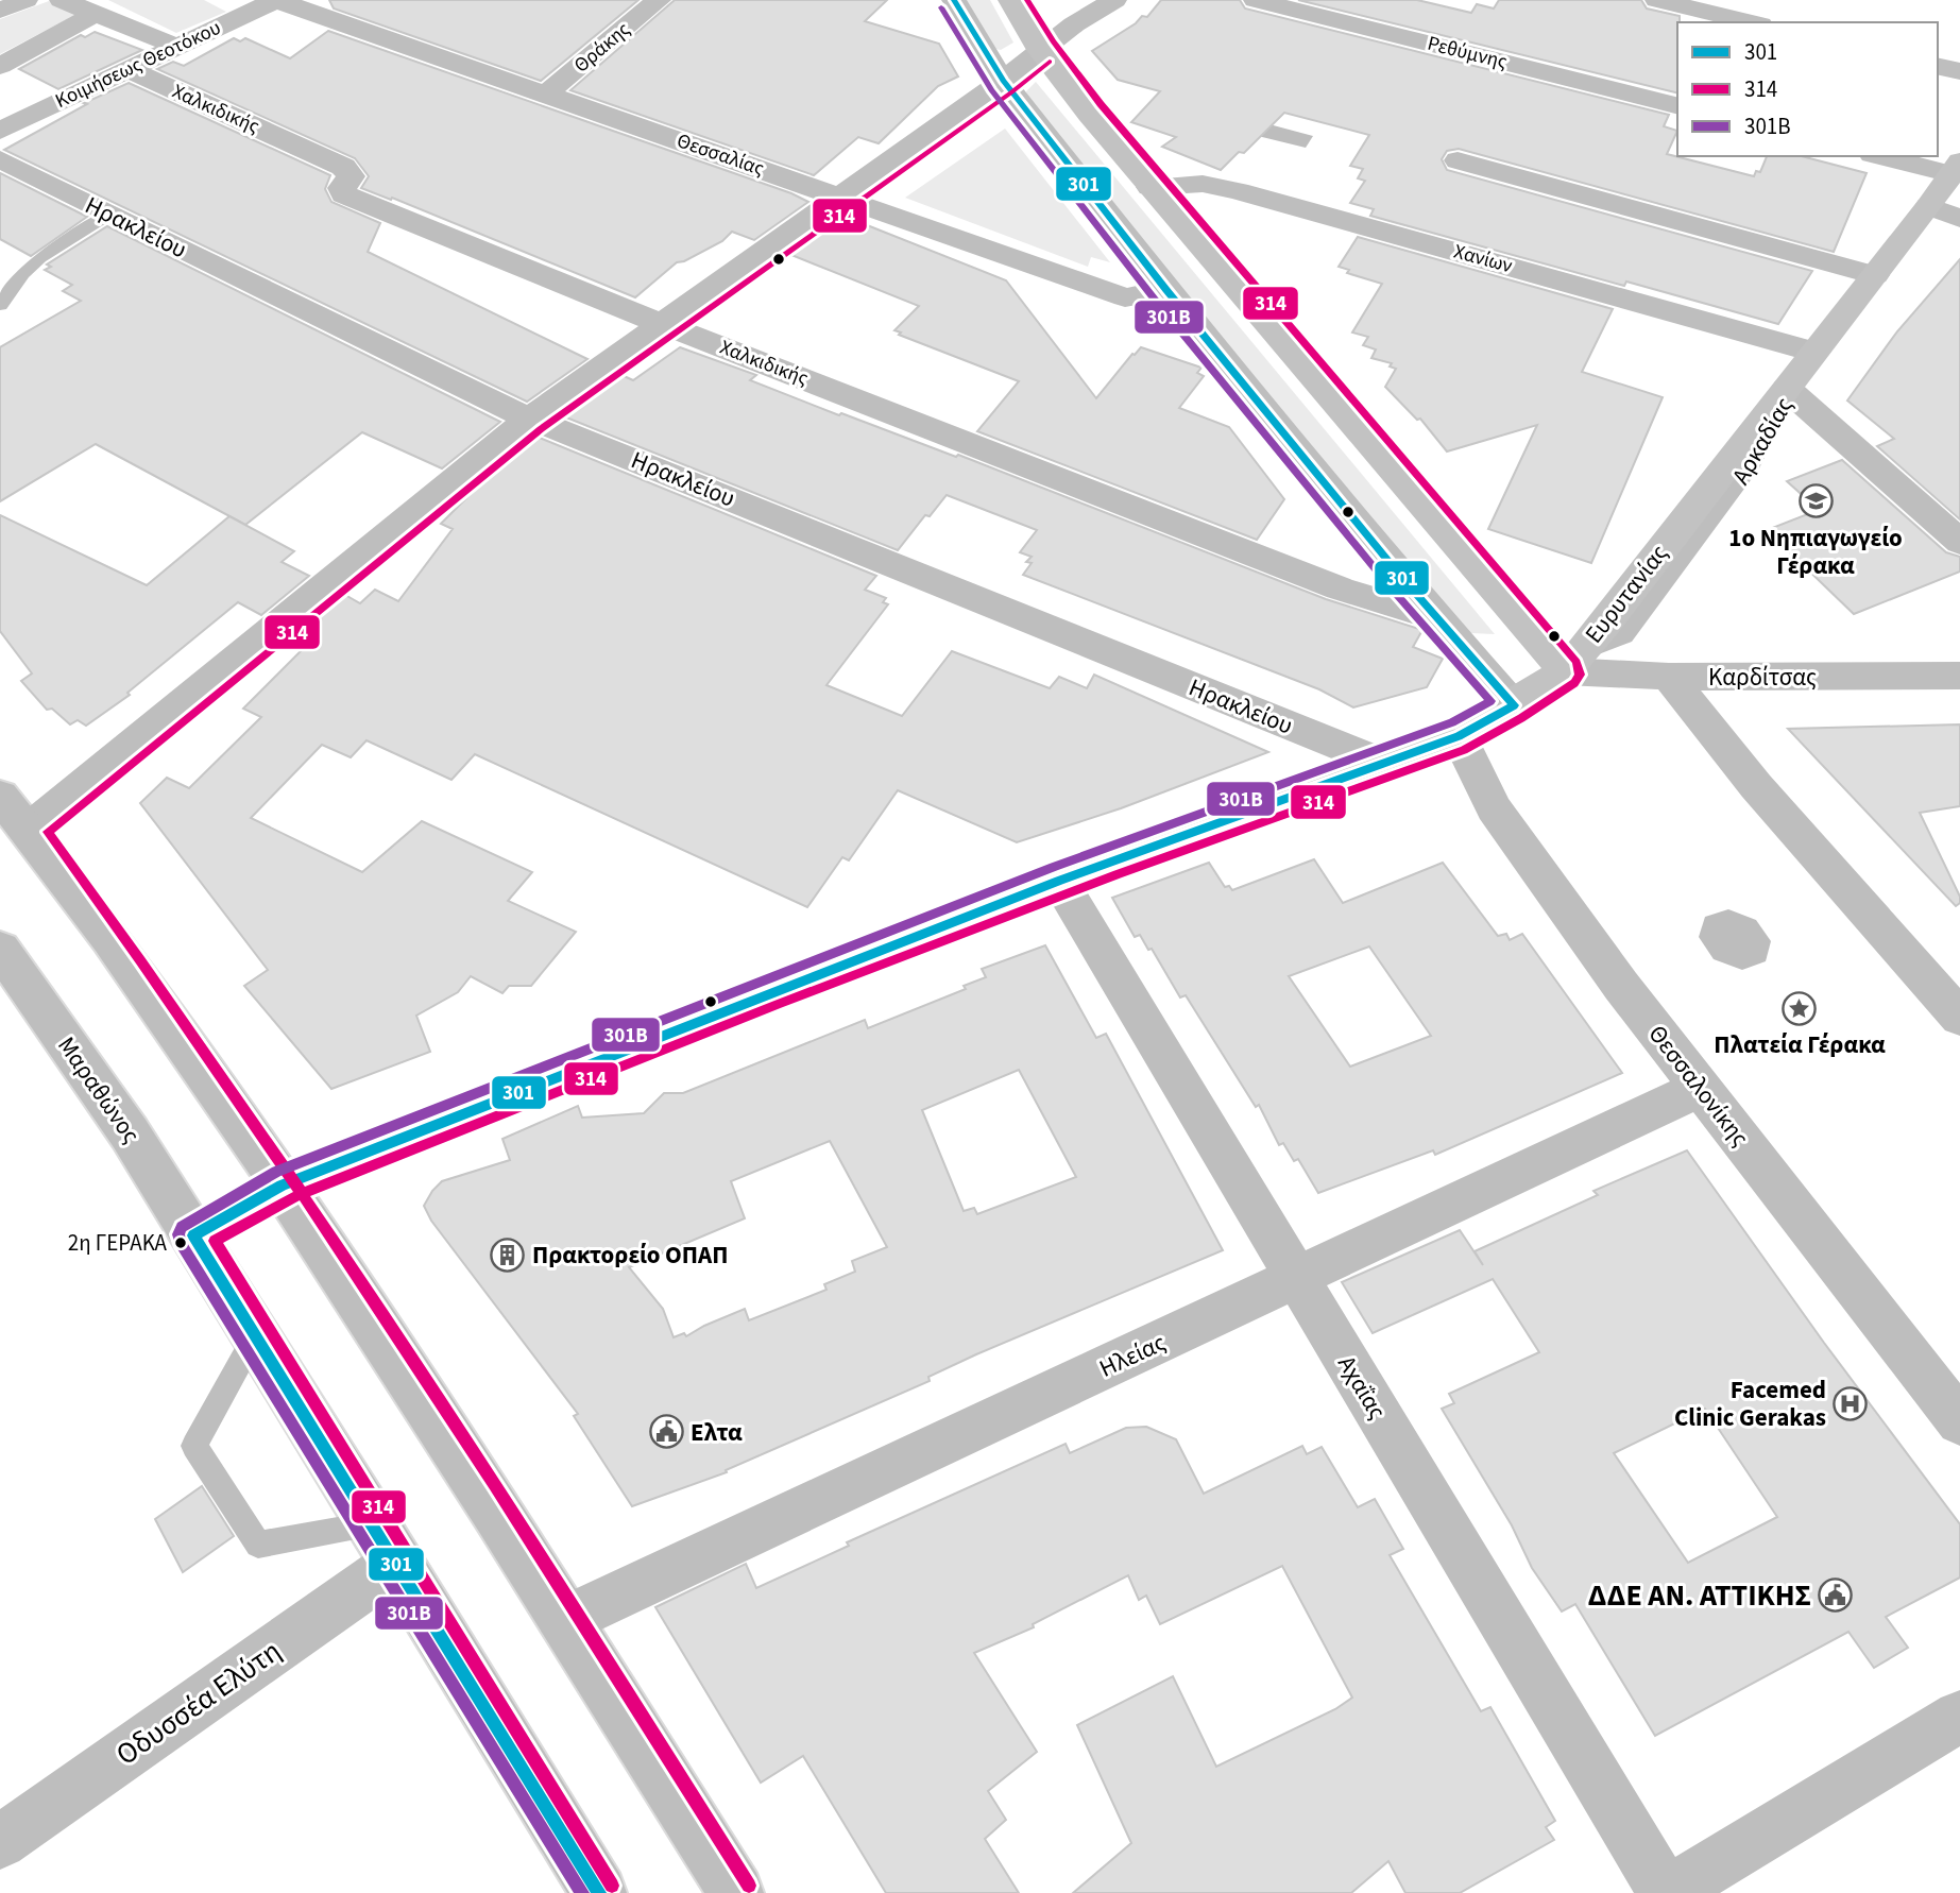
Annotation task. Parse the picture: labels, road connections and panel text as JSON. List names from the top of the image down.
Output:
{
  "streets": {
    "street": [
      "Θράκης",
      "Ρεθύμνης",
      "Κοιμήσεως Θεοτόκου",
      "Χαλκιδικής",
      "Θεσσαλίας",
      "Ηρακλείου",
      "Χανίων",
      "Αρκαδίας",
      "Ευρυτανίας",
      "Καρδίτσας",
      "Θεσσαλονίκης",
      "Μαραθώνος",
      "Ηλείας",
      "Αχαΐας",
      "Οδυσσέα Ελύτη"
    ]
  },
  "crossings": [
    ["Θράκης", "Θεσσαλίας"],
    ["Κοιμήσεως Θεοτόκου", "Χαλκιδικής"],
    ["Κοιμήσεως Θεοτόκου", "Θεσσαλίας"],
    ["Ηρακλείου", "Ευρυτανίας"],
    ["Χανίων", "Ευρυτανίας"],
    ["Αρκαδίας", "Ευρυτανίας"],
    ["Ευρυτανίας", "Καρδίτσας"],
    ["Ευρυτανίας", "Θεσσαλονίκης"],
    ["Ευρυτανίας", "Αχαΐας"],
    ["Θεσσαλονίκης", "Ηλείας"],
    ["Μαραθώνος", "Οδυσσέα Ελύτη"],
    ["Ηλείας", "Αχαΐας"]
  ],
  "places": {
    "school or university": ["1ο Νηπιαγωγείο Γέρακα"],
    "place": ["Πλατεία Γέρακα"],
    "other": ["2η ΓΕΡΑΚΑ"],
    "building": ["Πρακτορείο ΟΠΑΠ"],
    "hospital": ["Facemed Clinic Gerakas"],
    "public building": ["Ελτα", "ΔΔΕ ΑΝ. ΑΤΤΙΚΗΣ"]
  },
  "lines": ["transit line 301", "transit line 314", "transit line 301B"],
  "legend": ["301", "314", "301B"]
}
